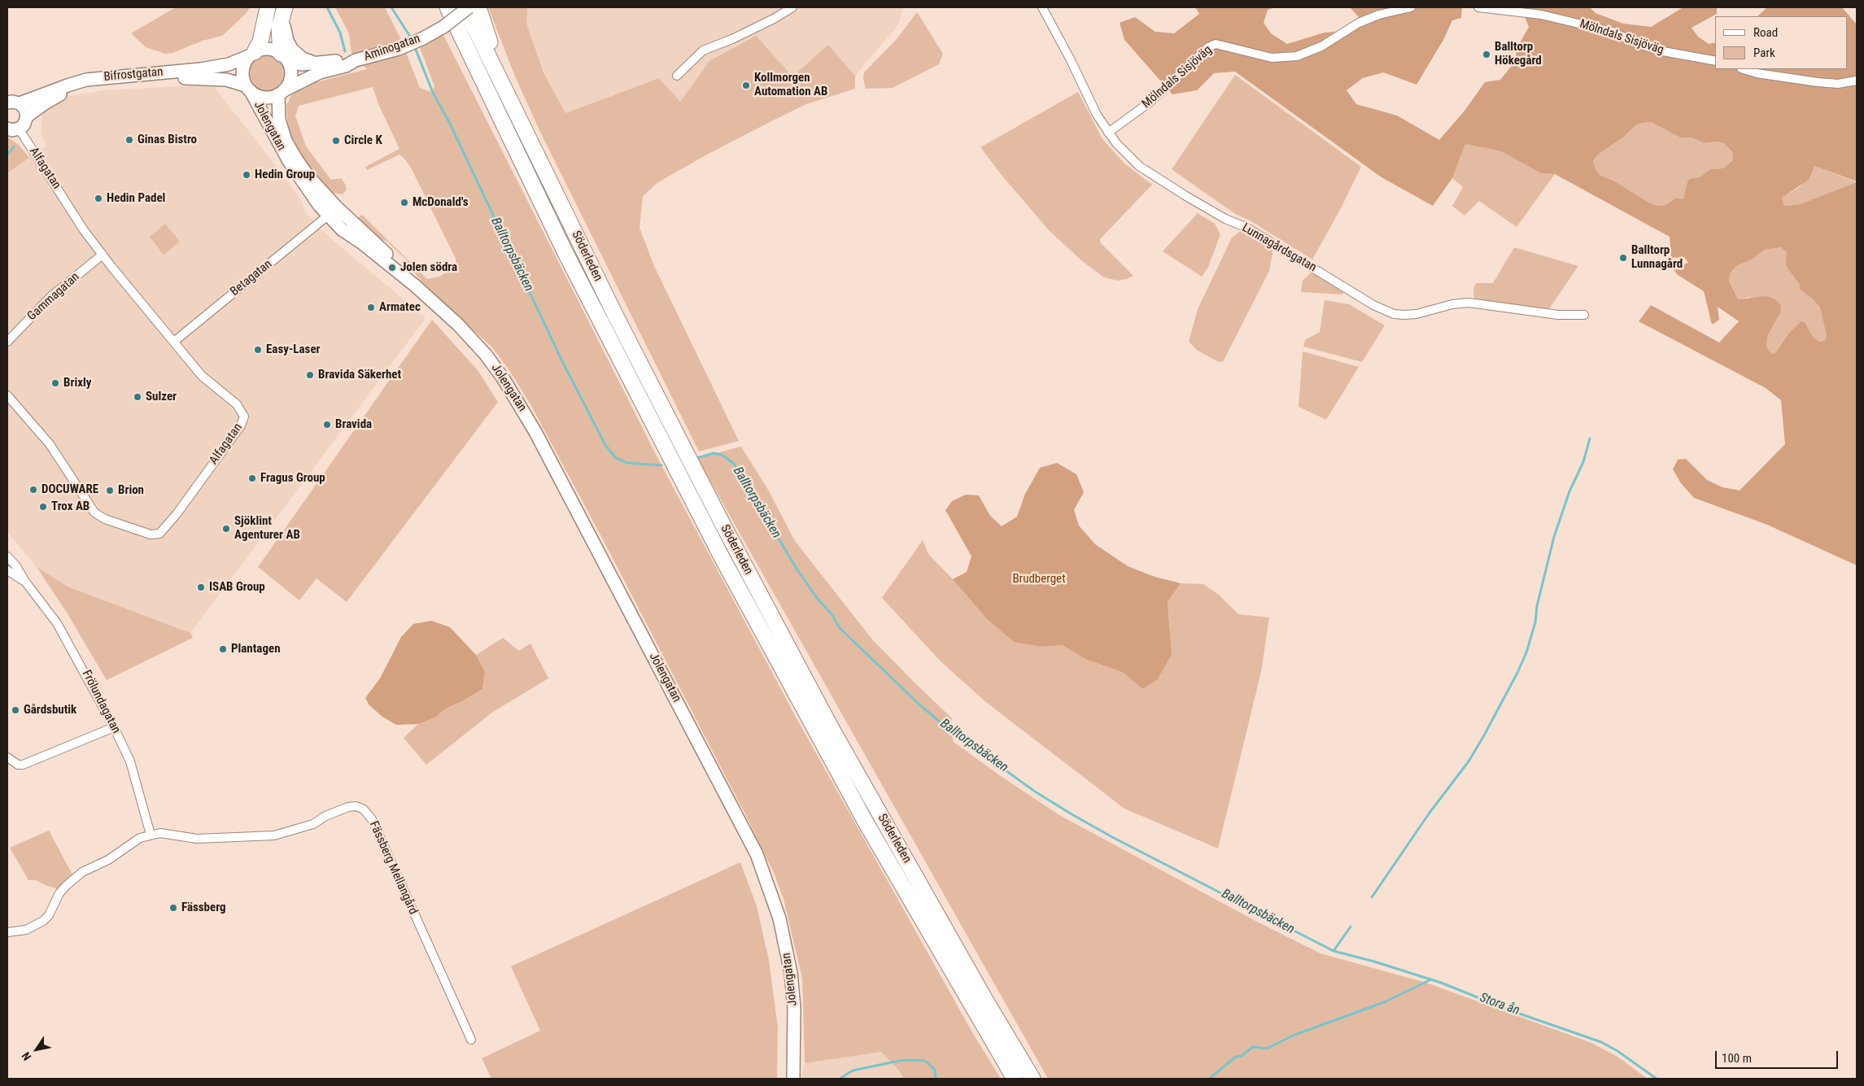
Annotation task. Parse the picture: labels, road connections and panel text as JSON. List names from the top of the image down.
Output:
{
  "streets": {
    "highway": ["Söderleden"],
    "street": [
      "Mölndals Sisjöväg",
      "Aminogatan",
      "Bifrostgatan",
      "Jolengatan",
      "Alfagatan",
      "Lunnagårdsgatan",
      "Betagatan",
      "Gammagatan",
      "Frölundagatan",
      "Fässberg Mellangård"
    ]
  },
  "crossings": [
    ["Mölndals Sisjöväg", "Lunnagårdsgatan"],
    ["Aminogatan", "Bifrostgatan"],
    ["Aminogatan", "Jolengatan"],
    ["Bifrostgatan", "Jolengatan"],
    ["Bifrostgatan", "Alfagatan"],
    ["Jolengatan", "Betagatan"],
    ["Alfagatan", "Betagatan"],
    ["Alfagatan", "Gammagatan"],
    ["Frölundagatan", "Fässberg Mellangård"]
  ],
  "water": ["Balltorpsbäcken", "Stora ån"],
  "parks": ["Brudberget"],
  "places": [
    "Balltorp Hökegård",
    "Kollmorgen Automation AB",
    "Ginas Bistro",
    "Circle K",
    "Hedin Group",
    "Hedin Padel",
    "McDonald's",
    "Balltorp Lunnagård",
    "Jolen södra",
    "Armatec",
    "Easy-Laser",
    "Bravida Säkerhet",
    "Brixly",
    "Sulzer",
    "Bravida",
    "Fragus Group",
    "DOCUWARE",
    "Brion",
    "Trox AB",
    "Sjöklint Agenturer AB",
    "ISAB Group",
    "Plantagen",
    "Gårdsbutik",
    "Fässberg"
  ],
  "legend": ["Road", "Park"],
  "scale_bar": "100 m",
  "north": "bottom left"
}
